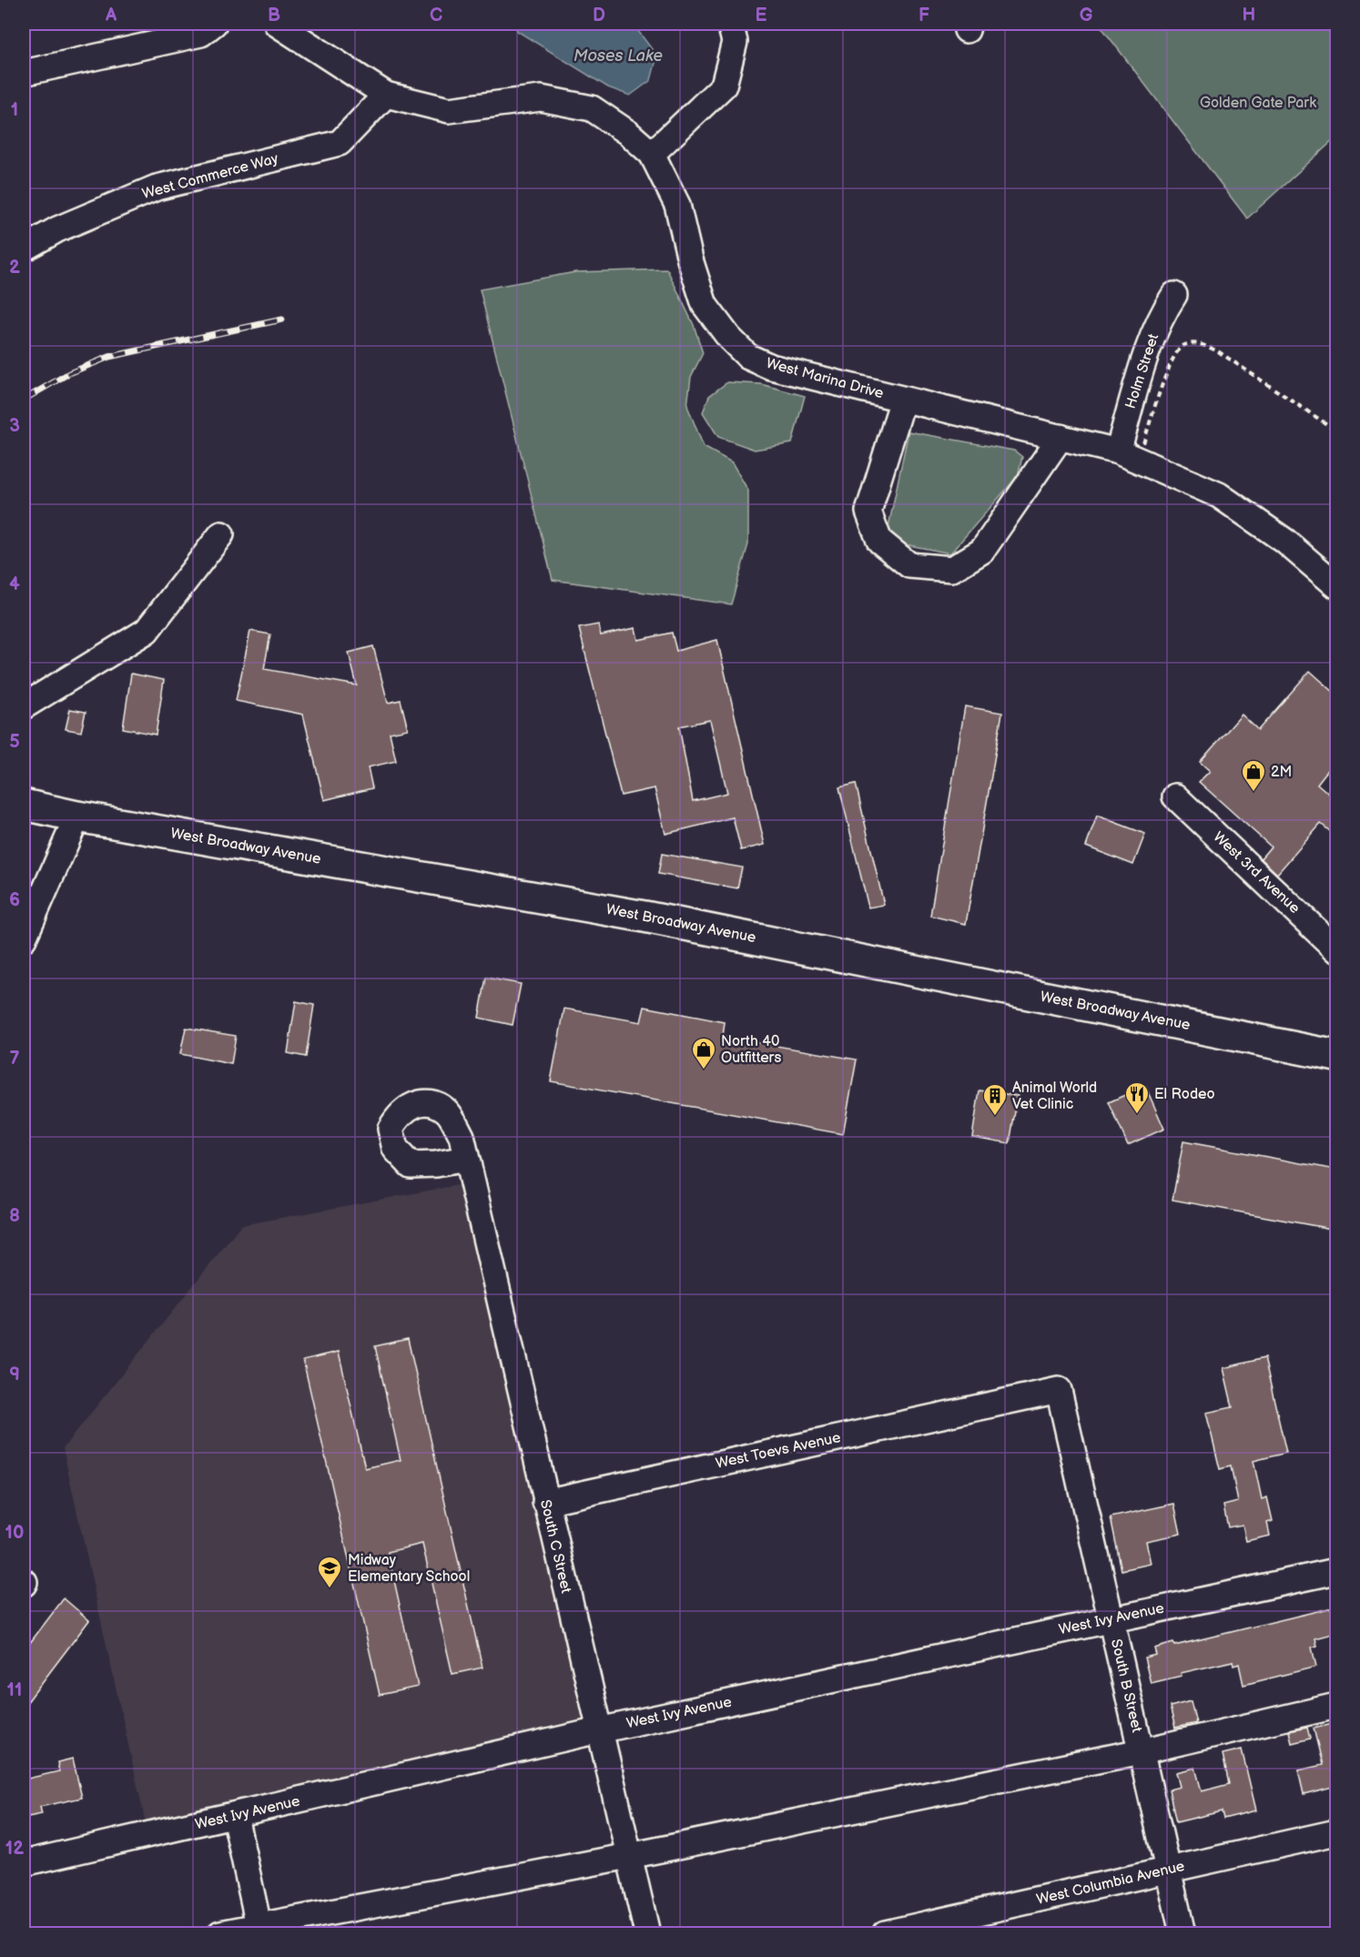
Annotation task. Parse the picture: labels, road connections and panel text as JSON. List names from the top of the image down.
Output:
{
  "streets": {
    "main road": ["West Broadway Avenue"],
    "street": [
      "West Commerce Way",
      "Holm Street",
      "West Marina Drive",
      "West 3rd Avenue",
      "West Toevs Avenue",
      "South C Street",
      "West Ivy Avenue",
      "South B Street",
      "West Columbia Avenue"
    ]
  },
  "crossings": [
    ["West Commerce Way", "West Marina Drive"],
    ["Holm Street", "West Marina Drive"],
    ["West Toevs Avenue", "South C Street"],
    ["West Toevs Avenue", "South B Street"],
    ["South C Street", "West Ivy Avenue"],
    ["West Ivy Avenue", "South B Street"],
    ["South B Street", "West Columbia Avenue"]
  ],
  "water": ["Moses Lake"],
  "parks": ["Golden Gate Park"],
  "places": {
    "shop": ["2M", "North 40 Outfitters"],
    "restaurant": ["El Rodeo"],
    "building": ["Animal World Vet Clinic"],
    "school or university": ["Midway Elementary School"]
  },
  "grid": {
    "columns": [
      "A",
      "B",
      "C",
      "D",
      "E",
      "F",
      "G",
      "H"
    ],
    "rows": [
      "1",
      "2",
      "3",
      "4",
      "5",
      "6",
      "7",
      "8",
      "9",
      "10",
      "11",
      "12"
    ]
  }
}
